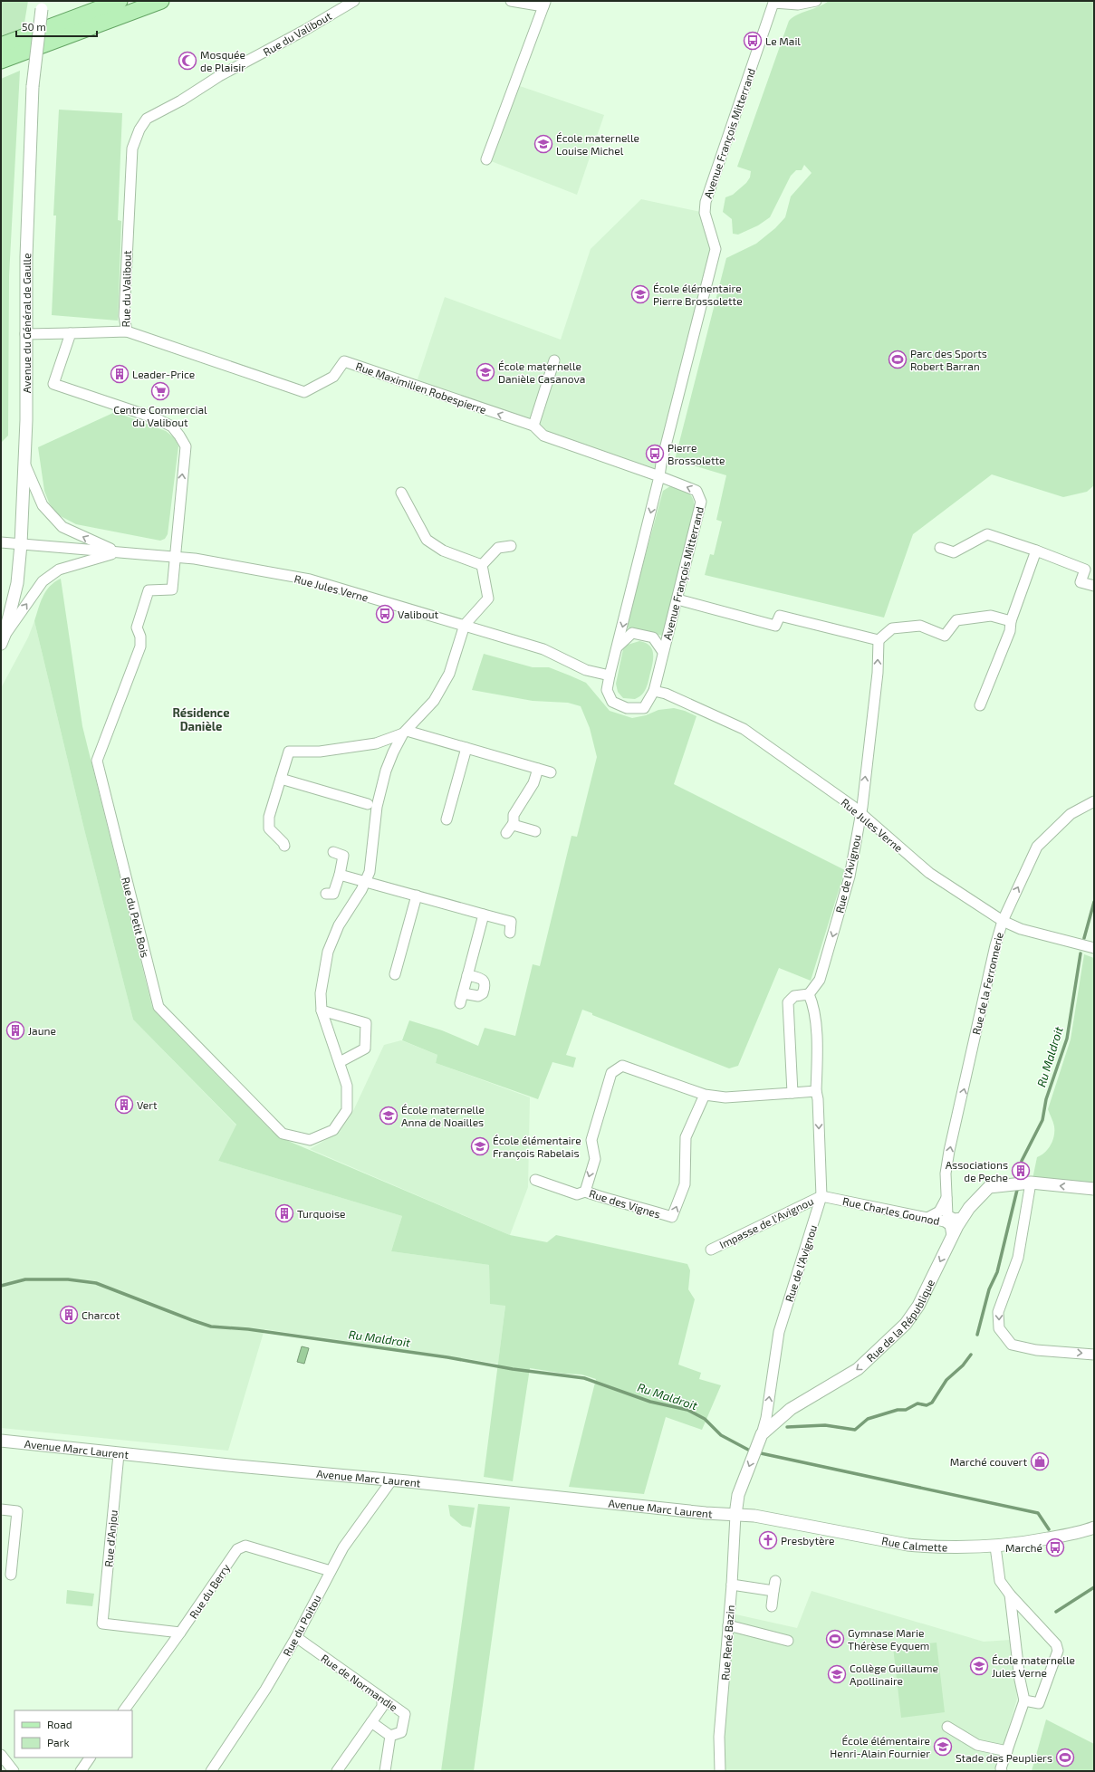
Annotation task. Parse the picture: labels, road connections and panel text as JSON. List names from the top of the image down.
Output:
{
  "streets": {
    "street": [
      "Rue du Valibout",
      "Avenue François Mitterrand",
      "Avenue du Général de Gaulle",
      "Rue Maximilien Robespierre",
      "Rue Jules Verne",
      "Rue de l'Avignou",
      "Rue du Petit Bois",
      "Rue de la Ferronnerie",
      "Rue des Vignes",
      "Rue Charles Gounod",
      "Impasse de l'Avignou",
      "Rue de la République",
      "Avenue Marc Laurent",
      "Rue d'Anjou",
      "Rue Calmette",
      "Rue du Berry",
      "Rue du Poitou",
      "Rue René Bazin",
      "Rue de Normandie"
    ]
  },
  "crossings": [
    ["Rue du Valibout", "Avenue du Général de Gaulle"],
    ["Rue du Valibout", "Rue Maximilien Robespierre"],
    ["Avenue François Mitterrand", "Rue Maximilien Robespierre"],
    ["Avenue François Mitterrand", "Rue Jules Verne"],
    ["Avenue du Général de Gaulle", "Rue Jules Verne"],
    ["Rue Jules Verne", "Rue de l'Avignou"],
    ["Rue Jules Verne", "Rue du Petit Bois"],
    ["Rue Jules Verne", "Rue de la Ferronnerie"],
    ["Rue de l'Avignou", "Rue Charles Gounod"],
    ["Rue de l'Avignou", "Impasse de l'Avignou"],
    ["Rue de l'Avignou", "Rue de la République"],
    ["Rue de la Ferronnerie", "Rue de la République"],
    ["Rue Charles Gounod", "Impasse de l'Avignou"],
    ["Rue Charles Gounod", "Rue de la République"],
    ["Rue de la République", "Avenue Marc Laurent"],
    ["Rue de la République", "Rue Calmette"],
    ["Rue de la République", "Rue René Bazin"],
    ["Avenue Marc Laurent", "Rue d'Anjou"],
    ["Avenue Marc Laurent", "Rue Calmette"],
    ["Avenue Marc Laurent", "Rue du Poitou"],
    ["Avenue Marc Laurent", "Rue René Bazin"],
    ["Rue d'Anjou", "Rue du Berry"],
    ["Rue Calmette", "Rue René Bazin"],
    ["Rue du Berry", "Rue du Poitou"],
    ["Rue du Poitou", "Rue de Normandie"]
  ],
  "one_way": ["Rue Maximilien Robespierre", "Rue de la Ferronnerie", "Rue de la République"],
  "districts": ["Résidence Danièle"],
  "water": ["Ru Maldroit"],
  "places": {
    "bus stop": [
      "Le Mail",
      "Pierre Brossolette",
      "Valibout",
      "Marché"
    ],
    "mosque": ["Mosquée de Plaisir"],
    "school or university": [
      "École maternelle Louise Michel",
      "École élémentaire Pierre Brossolette",
      "École maternelle Danièle Casanova",
      "École maternelle Anna de Noailles",
      "École élémentaire François Rabelais",
      "École maternelle Jules Verne",
      "Collège Guillaume Apollinaire",
      "École élémentaire Henri-Alain Fournier"
    ],
    "sports": ["Parc des Sports Robert Barran", "Gymnase Marie Thérèse Eyquem", "Stade des Peupliers"],
    "building": [
      "Leader-Price",
      "Jaune",
      "Vert",
      "Associations de Peche",
      "Turquoise",
      "Charcot"
    ],
    "supermarket": ["Centre Commercial du Valibout"],
    "shop": ["Marché couvert"],
    "church": ["Presbytère"]
  },
  "legend": ["Road", "Park"],
  "scale_bar": "50 m"
}
